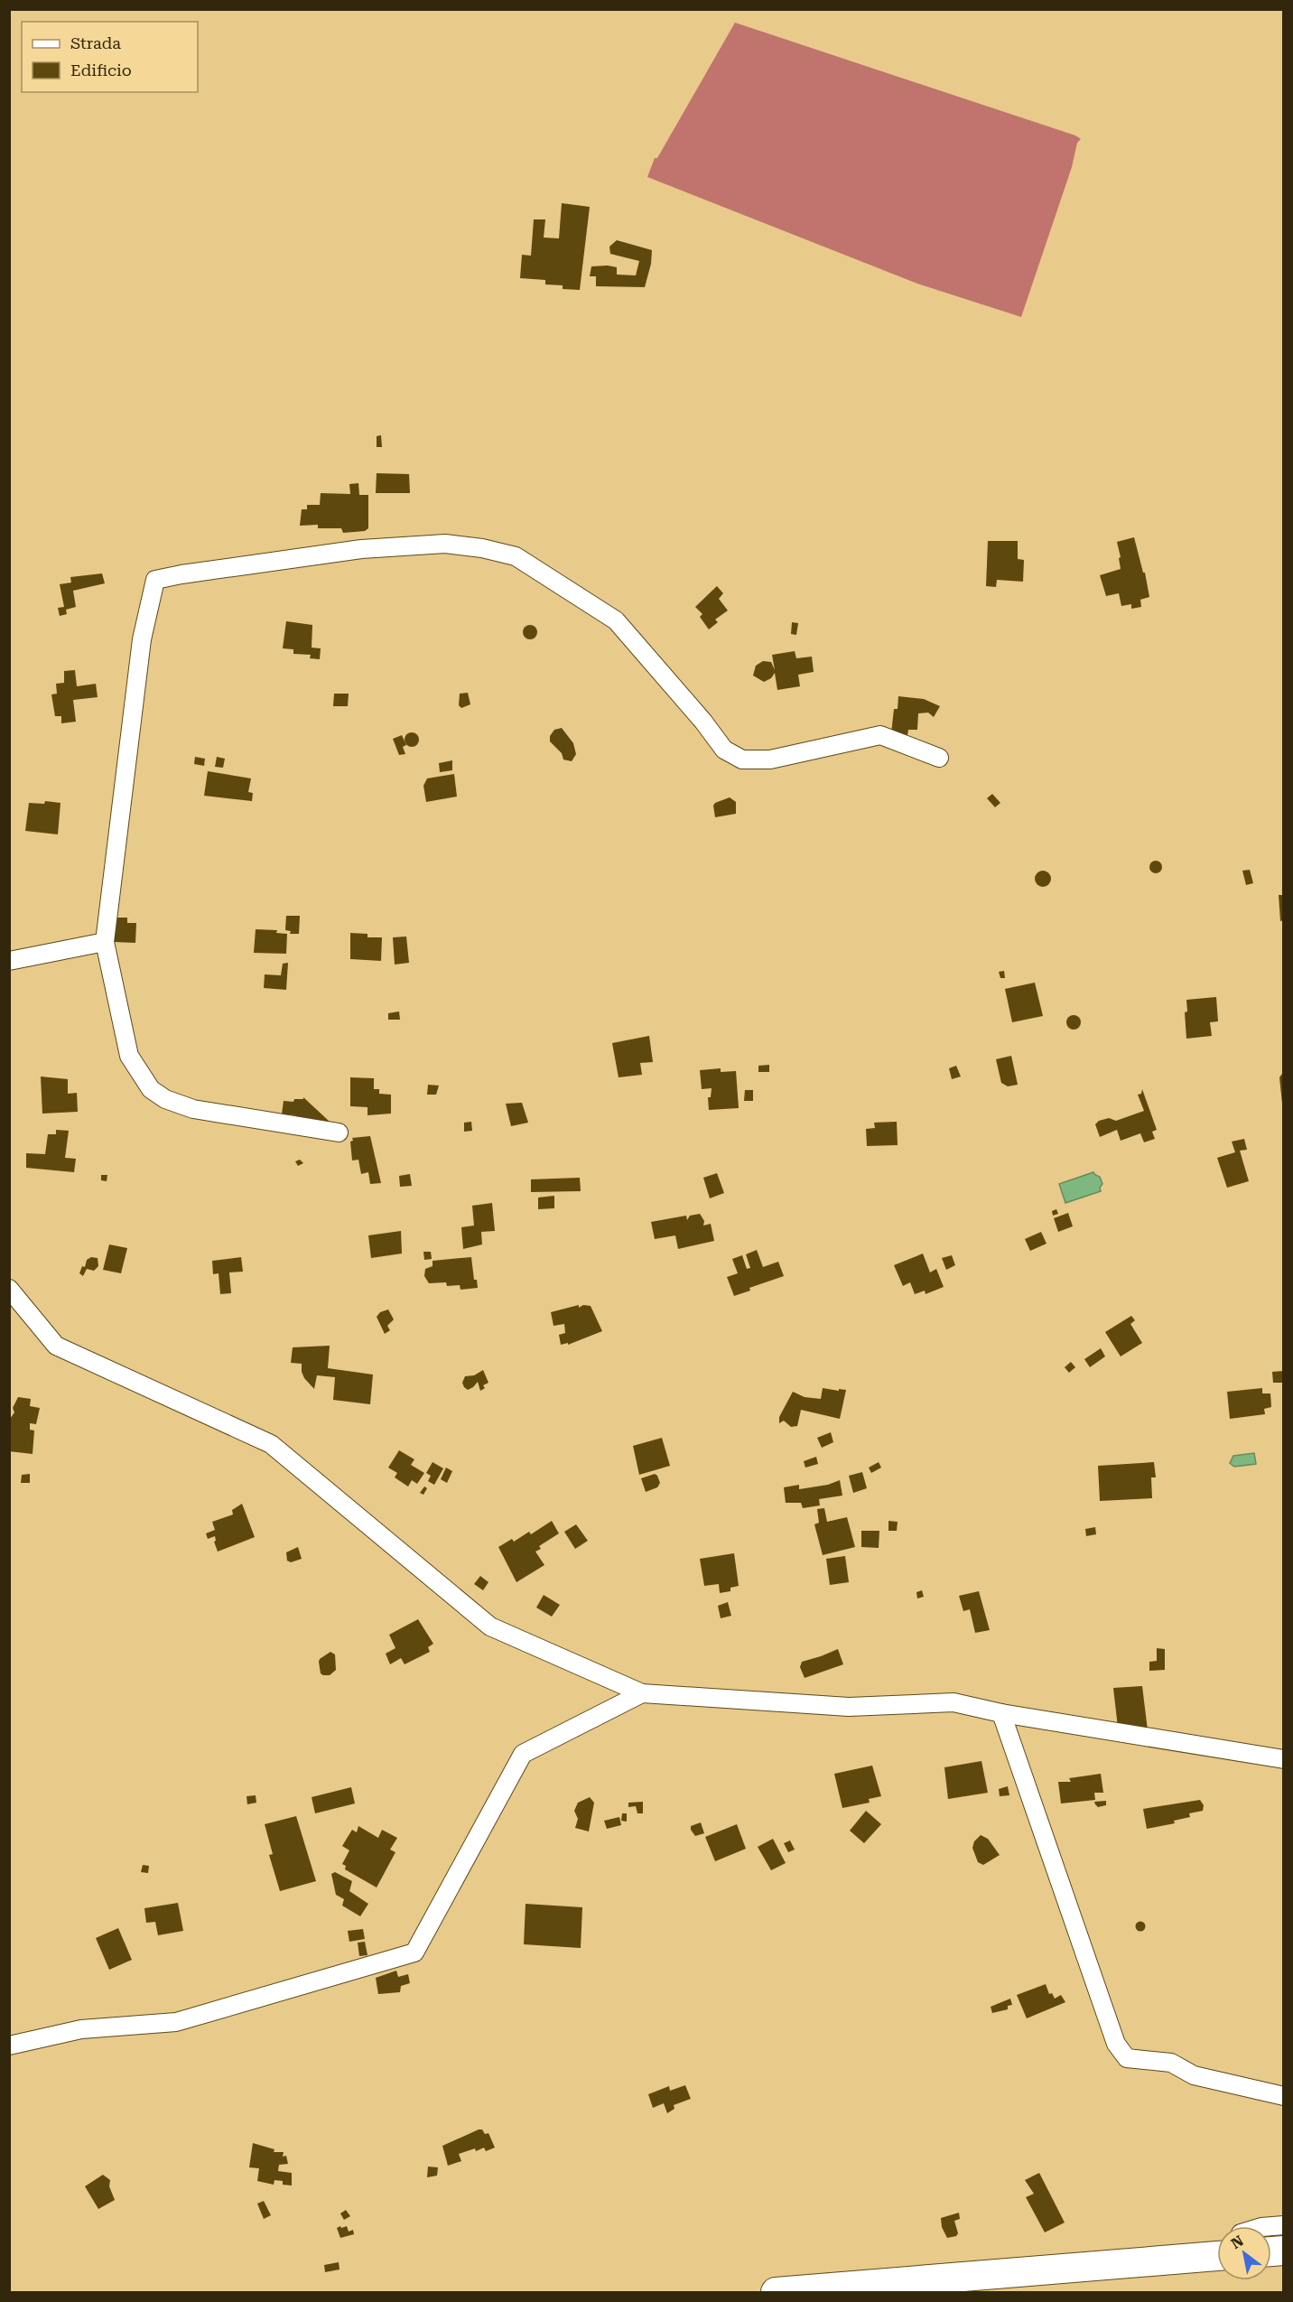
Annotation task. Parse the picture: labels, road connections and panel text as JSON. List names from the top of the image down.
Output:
{
  "legend": ["Strada", "Edificio"],
  "north": "top left"
}
